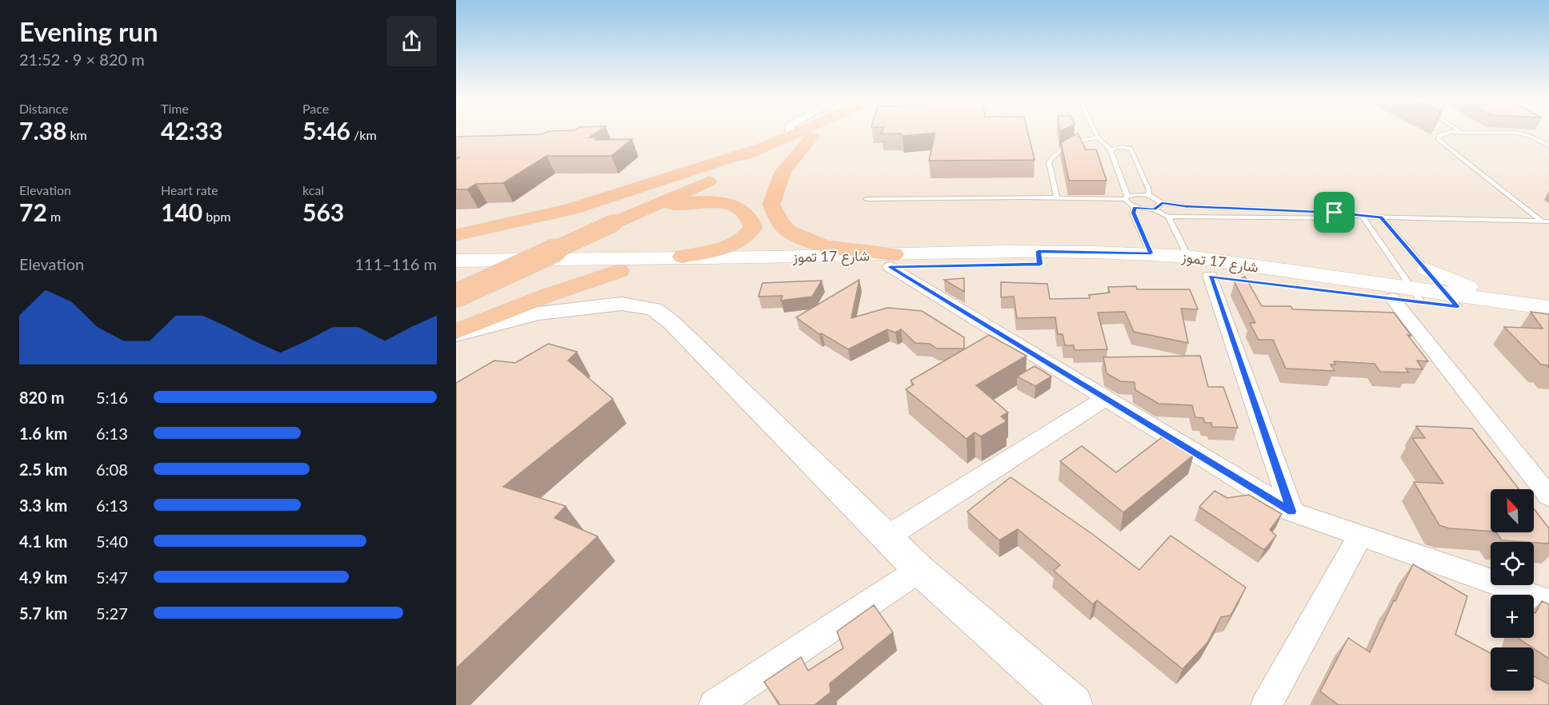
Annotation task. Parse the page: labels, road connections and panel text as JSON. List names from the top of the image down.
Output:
{
  "streets": {
    "main road": ["شارع 17 تموز"]
  },
  "north": "top left",
  "page": {
    "heading": ["Evening run", "21:52 · 9 × 820 m"],
    "stats": [
      ["Distance", "7.38 km"],
      ["Time", "42:33"],
      ["Pace", "5:46 /km"],
      ["Elevation", "72 m"],
      ["Heart rate", "140 bpm"],
      ["kcal", "563"]
    ],
    "chart": ["Elevation", "111–116 m"],
    "list": [
      {
        "name": "820 m",
        "note": "5:16"
      },
      {
        "name": "1.6 km",
        "note": "6:13"
      },
      {
        "name": "2.5 km",
        "note": "6:08"
      },
      {
        "name": "3.3 km",
        "note": "6:13"
      },
      {
        "name": "4.1 km",
        "note": "5:40"
      },
      {
        "name": "4.9 km",
        "note": "5:47"
      },
      {
        "name": "5.7 km",
        "note": "5:27"
      }
    ],
    "map_buttons": ["+", "−"]
  }
}
